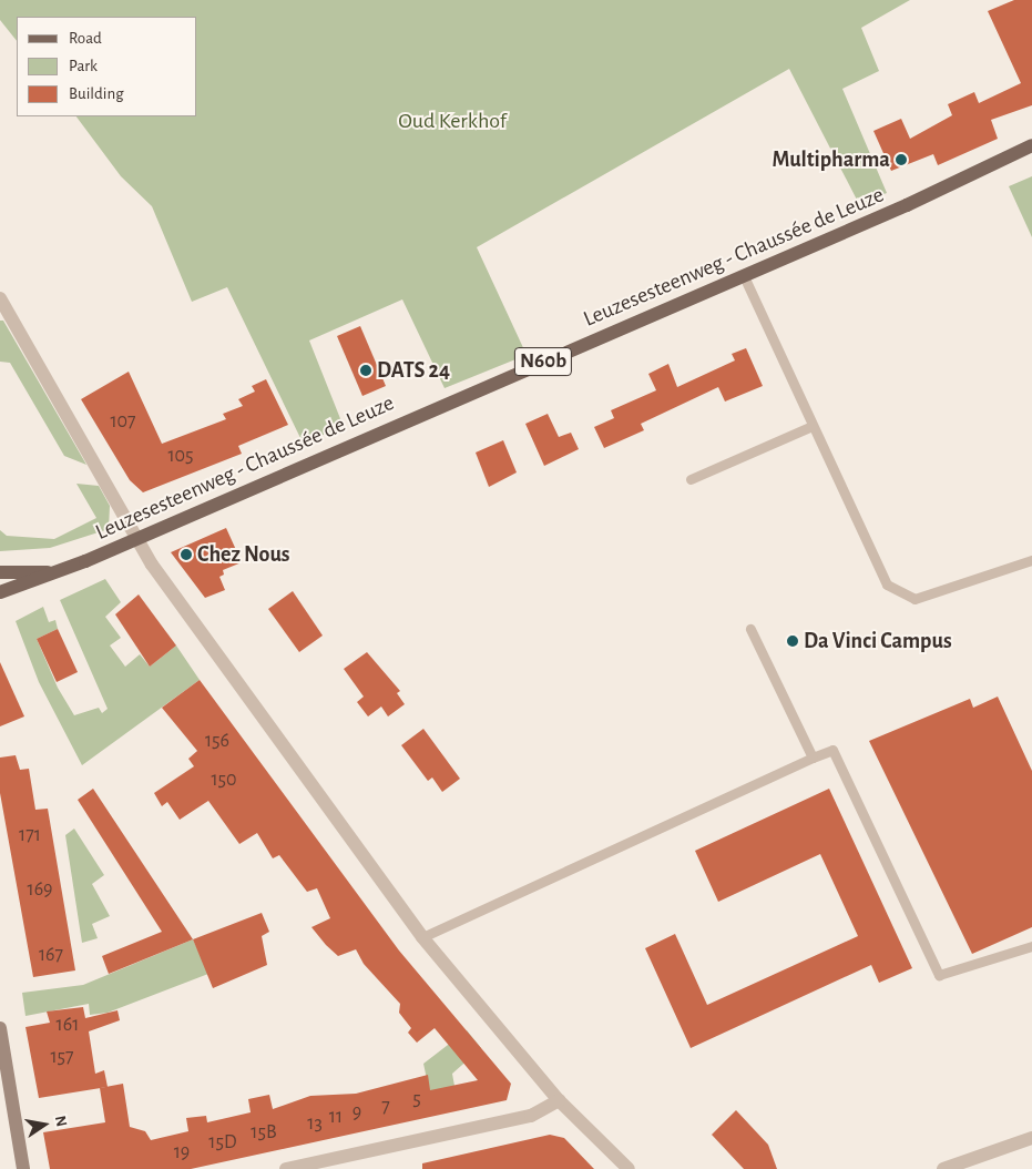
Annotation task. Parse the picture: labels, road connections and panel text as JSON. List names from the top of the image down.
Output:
{
  "streets": {
    "main road": ["Leuzesesteenweg - Chaussée de Leuze", "N60b"]
  },
  "parks": ["Oud Kerkhof"],
  "places": [
    "Multipharma",
    "DATS 24",
    "Chez Nous",
    "Da Vinci Campus"
  ],
  "house_numbers": [
    "107",
    "105",
    "156",
    "150",
    "171",
    "169",
    "167",
    "161",
    "157",
    "5",
    "7",
    "9",
    "11",
    "13",
    "15B",
    "15D",
    "19"
  ],
  "legend": ["Road", "Park", "Building"],
  "north": "right"
}
